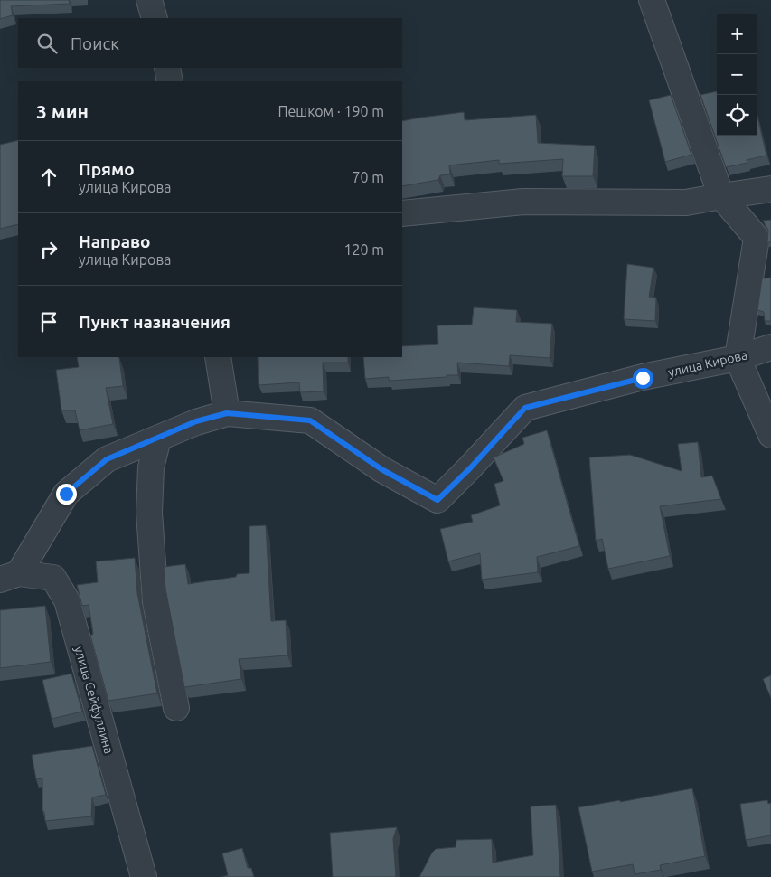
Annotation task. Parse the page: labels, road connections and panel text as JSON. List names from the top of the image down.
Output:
{
  "streets": {
    "street": ["улица Кирова", "улица Сейфуллина"]
  },
  "crossings": [
    ["улица Кирова", "улица Сейфуллина"]
  ],
  "page": {
    "map_buttons": ["+", "−"],
    "search": "Поиск",
    "heading": ["3 мин", "Пешком · 190 m"],
    "list": [
      ["Прямо", "улица Кирова", "70 m"],
      ["Направо", "улица Кирова", "120 m"],
      "Пункт назначения"
    ]
  }
}
